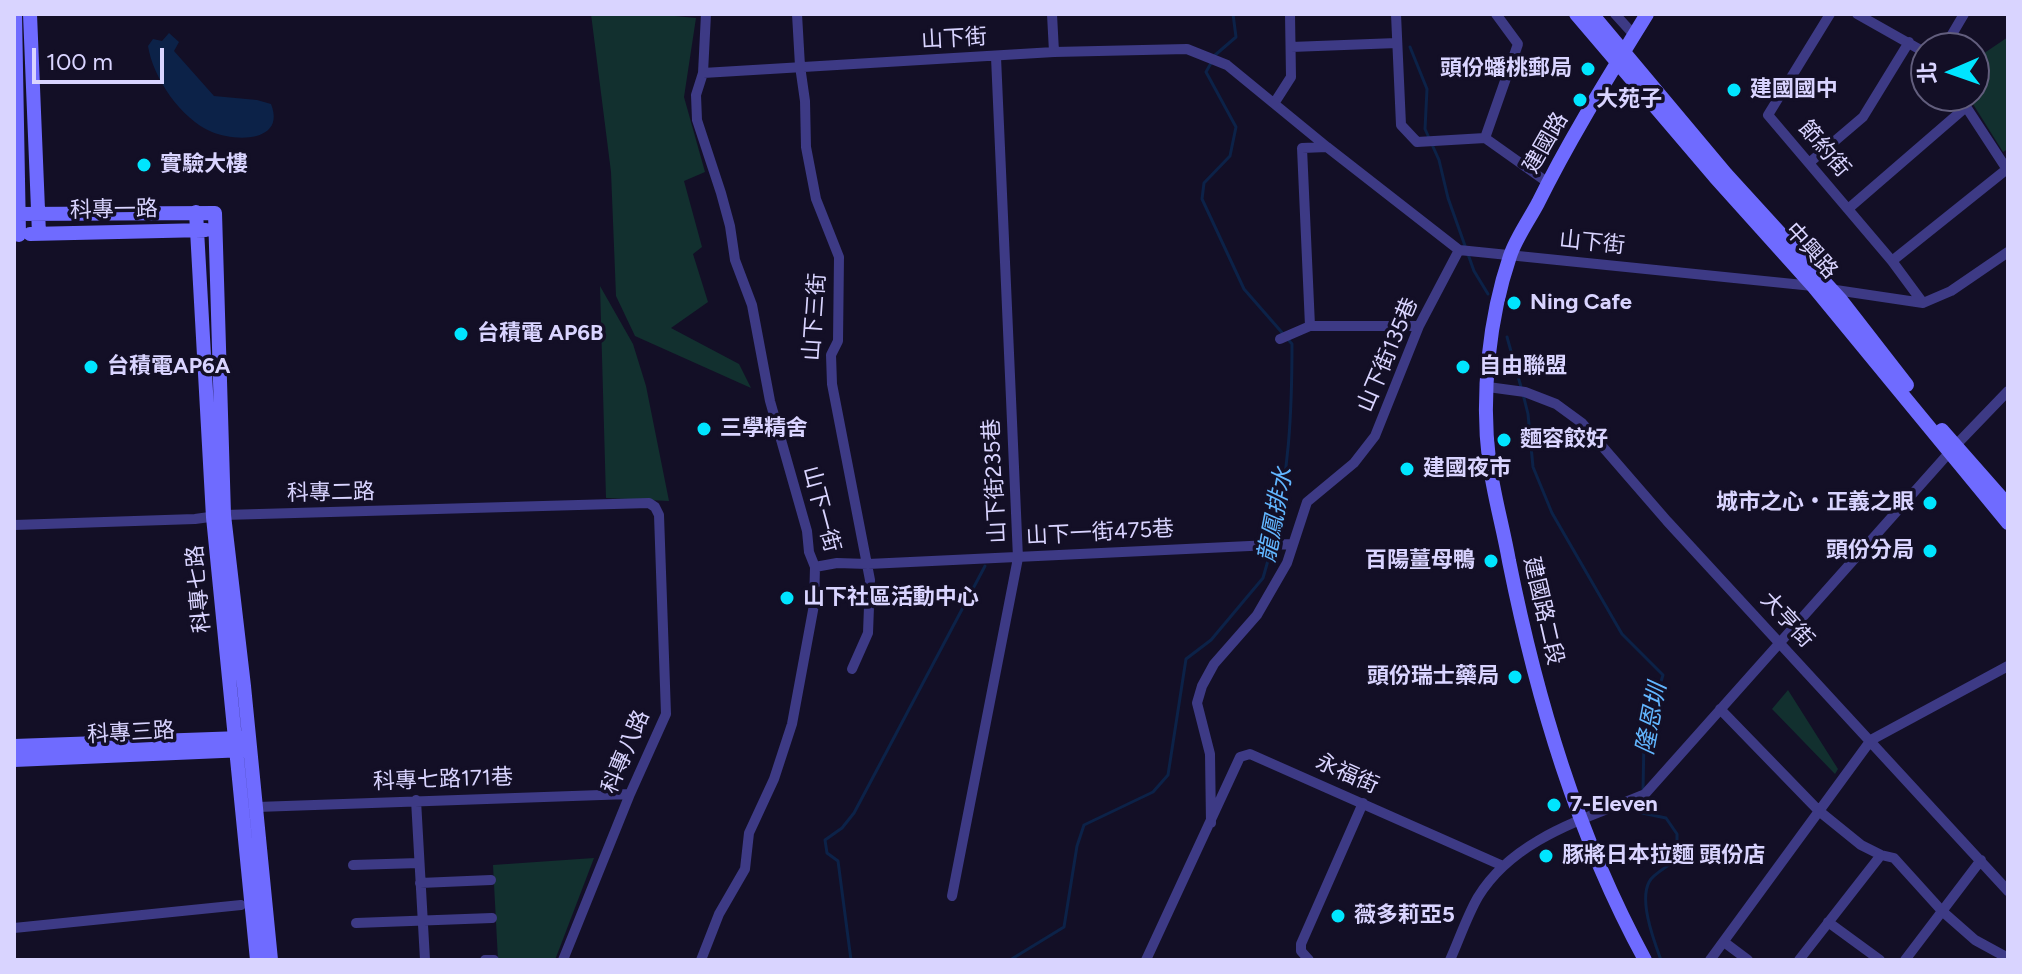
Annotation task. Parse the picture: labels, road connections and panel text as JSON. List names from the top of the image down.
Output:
{
  "streets": {
    "street": [
      "山下街",
      "建國路",
      "節約街",
      "科專一路",
      "中興路",
      "山下三街",
      "山下街135巷",
      "山下街235巷",
      "科專二路",
      "山下一街",
      "山下一街475巷",
      "科專七路",
      "建國路二段",
      "大亨街",
      "科專三路",
      "科專八路",
      "永福街",
      "科專七路171巷"
    ]
  },
  "crossings": [
    ["山下街", "建國路"],
    ["山下街", "節約街"],
    ["山下街", "中興路"],
    ["山下街", "山下三街"],
    ["山下街", "山下街135巷"],
    ["山下街", "山下街235巷"],
    ["山下街", "山下一街"],
    ["山下街", "建國路二段"],
    ["建國路", "中興路"],
    ["建國路", "建國路二段"],
    ["科專一路", "科專七路"],
    ["山下三街", "山下一街475巷"],
    ["山下街135巷", "山下一街475巷"],
    ["山下街135巷", "永福街"],
    ["山下街235巷", "山下一街475巷"],
    ["科專二路", "科專七路"],
    ["科專二路", "科專八路"],
    ["山下一街", "山下一街475巷"],
    ["科專七路", "科專三路"],
    ["科專七路", "科專七路171巷"],
    ["建國路二段", "大亨街"],
    ["科專八路", "科專七路171巷"]
  ],
  "water": ["龍鳳排水", "隆恩圳"],
  "places": [
    "頭份蟠桃郵局",
    "建國國中",
    "大苑子",
    "實驗大樓",
    "Ning Cafe",
    "台積電 AP6B",
    "台積電AP6A",
    "自由聯盟",
    "三學精舍",
    "麵容餃好",
    "建國夜市",
    "城市之心‧正義之眼",
    "頭份分局",
    "百陽薑母鴨",
    "山下社區活動中心",
    "頭份瑞士藥局",
    "7-Eleven",
    "豚將日本拉麵 頭份店",
    "薇多莉亞5"
  ],
  "scale_bar": "100 m",
  "north": "left"
}
